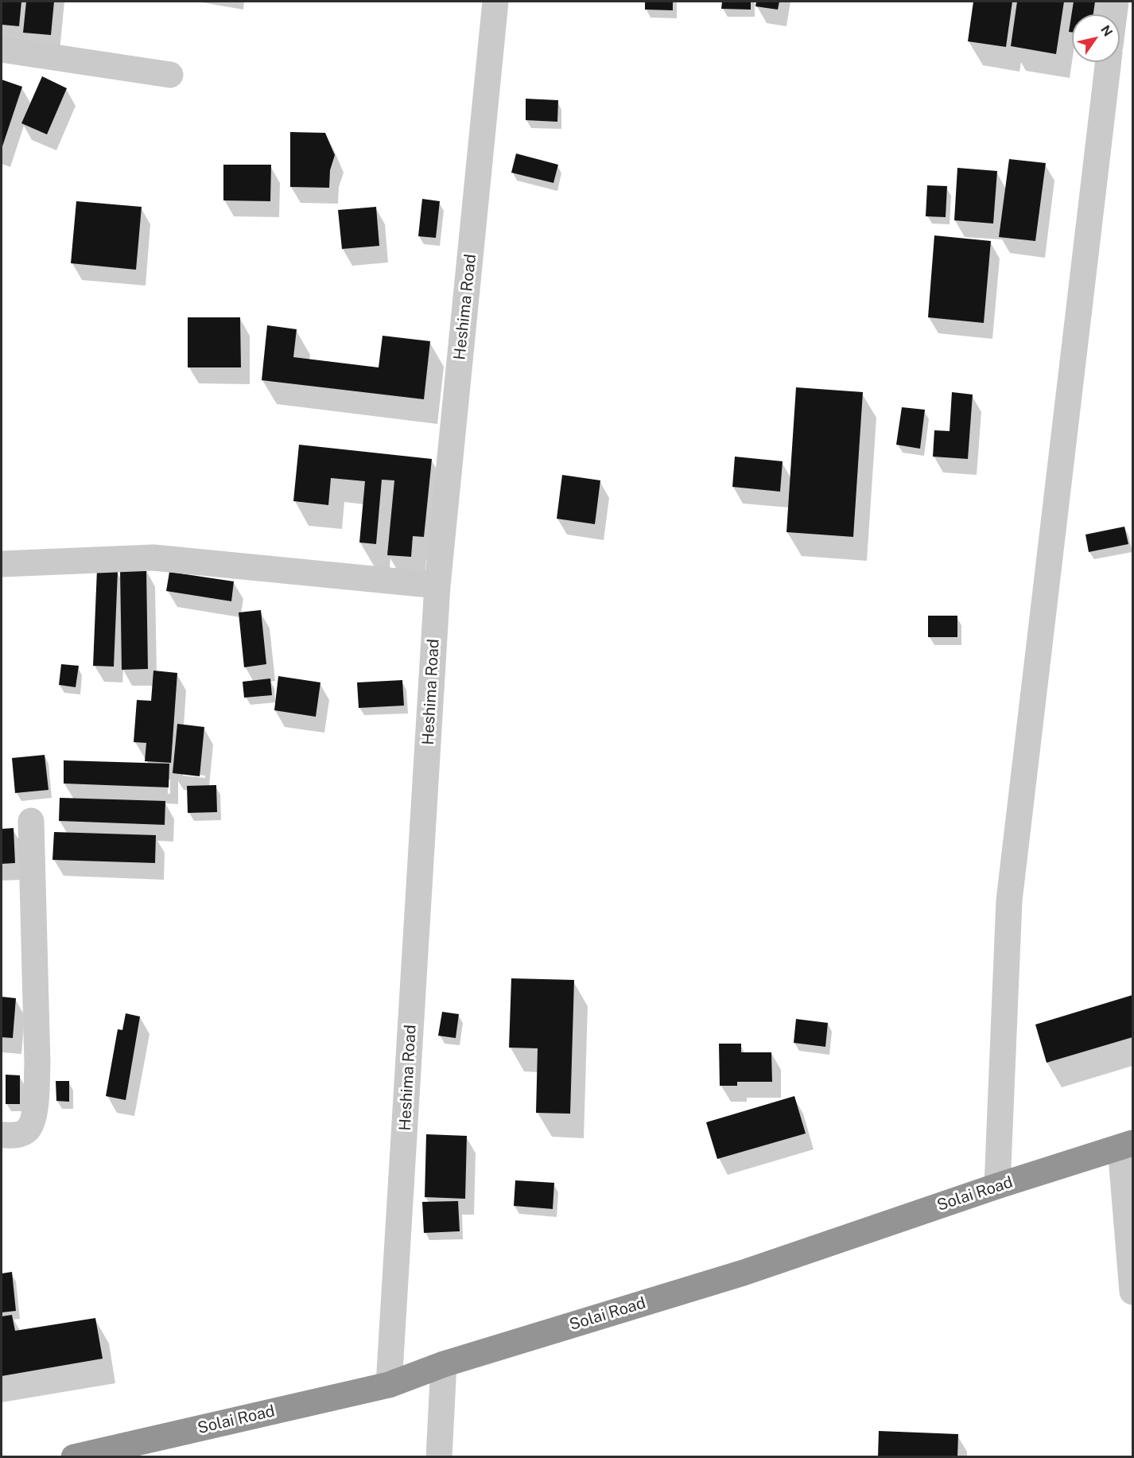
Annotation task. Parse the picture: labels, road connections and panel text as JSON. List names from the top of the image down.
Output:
{
  "streets": {
    "highway": ["Solai Road"],
    "street": ["Heshima Road"]
  },
  "crossings": [
    ["Heshima Road", "Solai Road"]
  ],
  "north": "top right"
}
